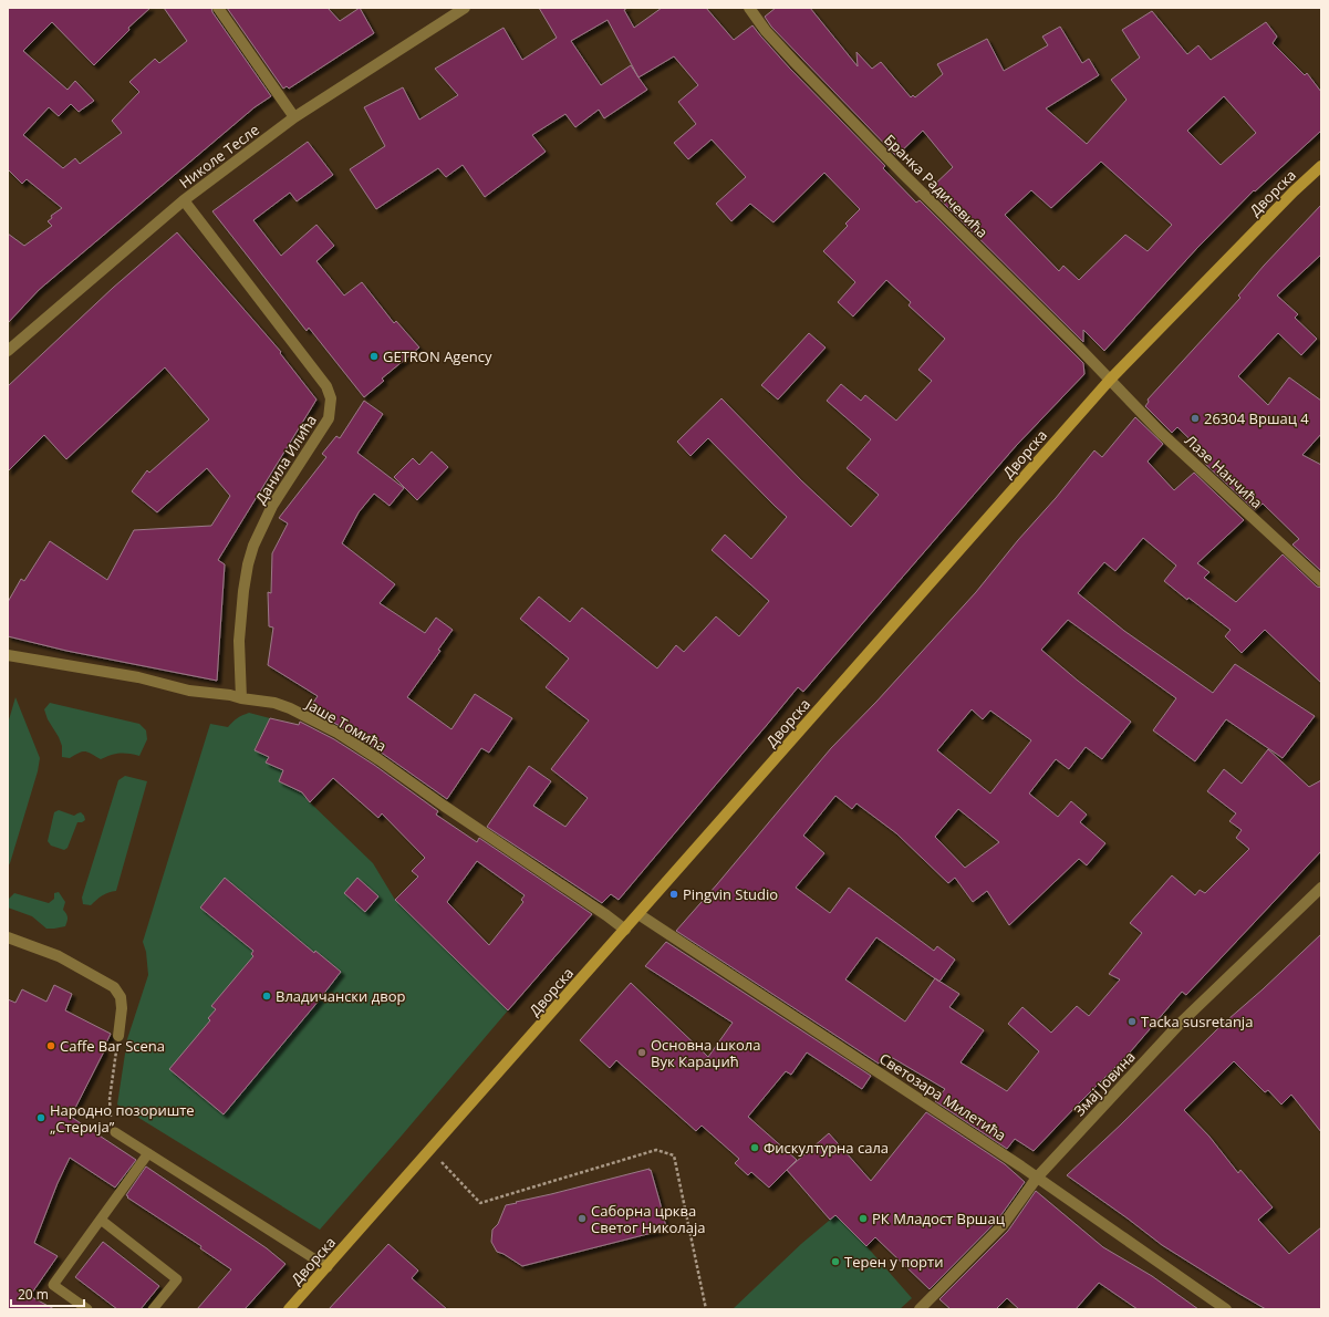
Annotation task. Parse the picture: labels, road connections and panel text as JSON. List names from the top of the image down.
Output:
{
  "streets": {
    "main road": ["Дворска"],
    "street": [
      "Николе Тесле",
      "Бранка Радичевића",
      "Данила Илића",
      "Лазе Нанчића",
      "Јаше Томића",
      "Змај Јовина",
      "Светозара Милетића"
    ]
  },
  "crossings": [
    ["Николе Тесле", "Данила Илића"],
    ["Бранка Радичевића", "Дворска"],
    ["Бранка Радичевића", "Лазе Нанчића"],
    ["Дворска", "Лазе Нанчића"],
    ["Дворска", "Јаше Томића"],
    ["Дворска", "Светозара Милетића"],
    ["Данила Илића", "Јаше Томића"],
    ["Змај Јовина", "Светозара Милетића"]
  ],
  "places": [
    "GETRON Agency",
    "26304 Вршац 4",
    "Pingvin Studio",
    "Владичански двор",
    "Tacka susretanja",
    "Caffe Bar Scena",
    "Основна школа Вук Караџић",
    "Народно позориште „Стерија”",
    "Фискултурна сала",
    "Саборна црква Светог Николаја",
    "РК Младост Вршац",
    "Терен у порти"
  ],
  "scale_bar": "20 m"
}
